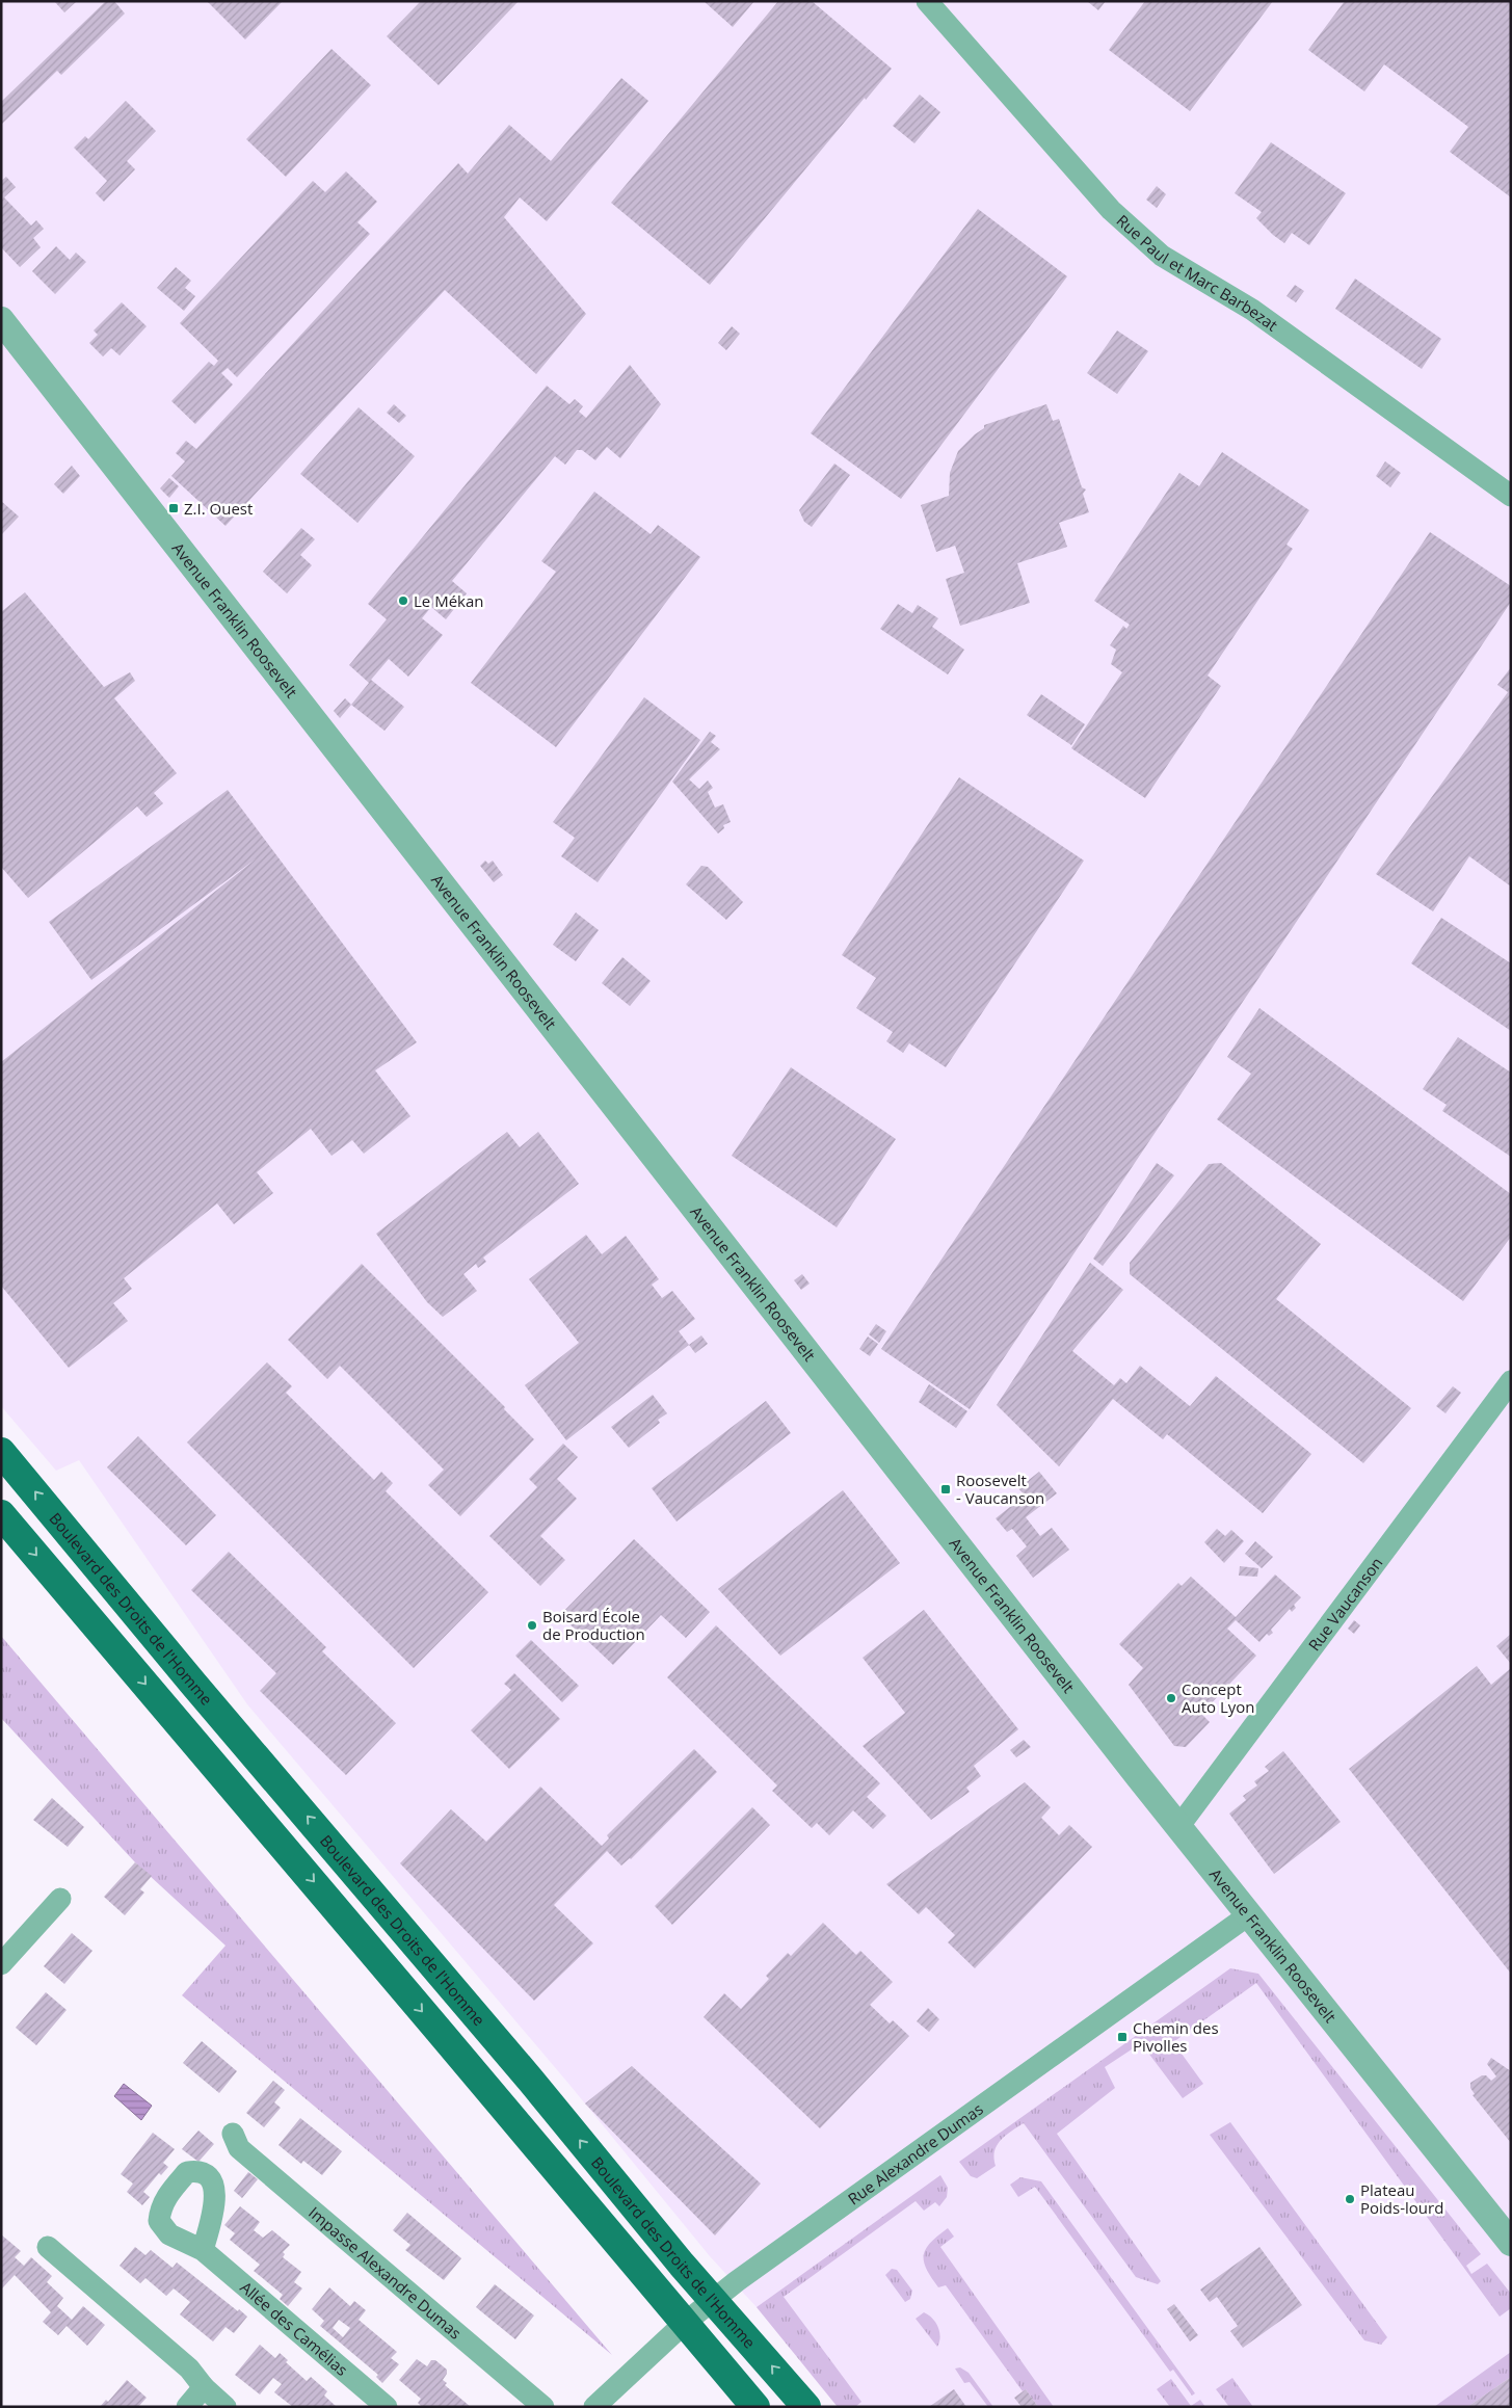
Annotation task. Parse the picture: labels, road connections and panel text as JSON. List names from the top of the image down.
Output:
{
  "streets": {
    "main road": ["Boulevard des Droits de l'Homme"],
    "street": [
      "Rue Paul et Marc Barbezat",
      "Avenue Franklin Roosevelt",
      "Rue Vaucanson",
      "Rue Alexandre Dumas",
      "Impasse Alexandre Dumas",
      "Allée des Camélias"
    ]
  },
  "crossings": [
    ["Avenue Franklin Roosevelt", "Rue Vaucanson"],
    ["Avenue Franklin Roosevelt", "Rue Alexandre Dumas"],
    ["Boulevard des Droits de l'Homme", "Rue Alexandre Dumas"]
  ],
  "places": {
    "transit": ["Z.I. Ouest", "Roosevelt - Vaucanson", "Chemin des Pivolles"],
    "other": [
      "Le Mékan",
      "Boisard École de Production",
      "Concept Auto Lyon",
      "Plateau Poids-lourd"
    ]
  }
}
